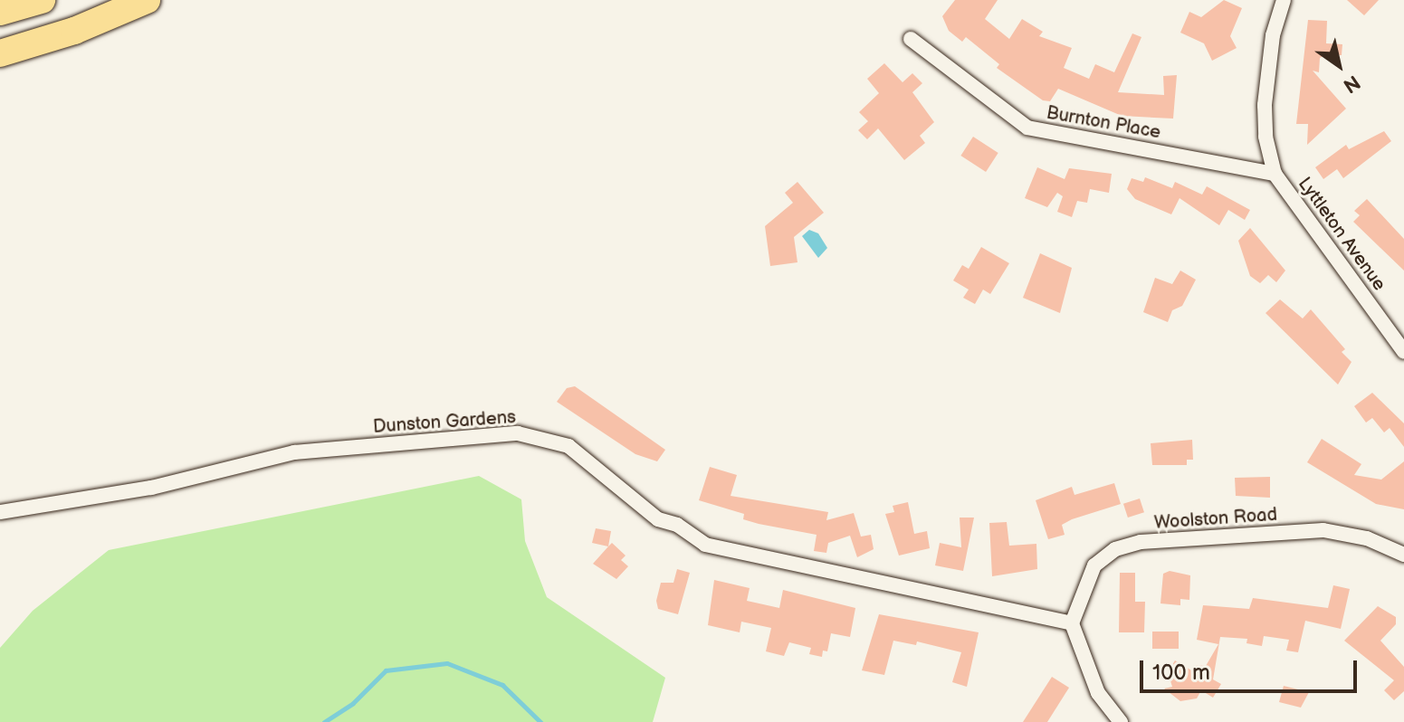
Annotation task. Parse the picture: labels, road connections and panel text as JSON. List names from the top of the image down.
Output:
{
  "streets": {
    "street": [
      "Burnton Place",
      "Lyttleton Avenue",
      "Dunston Gardens",
      "Woolston Road"
    ]
  },
  "crossings": [
    ["Burnton Place", "Lyttleton Avenue"],
    ["Dunston Gardens", "Woolston Road"]
  ],
  "scale_bar": "100 m",
  "north": "bottom right"
}
